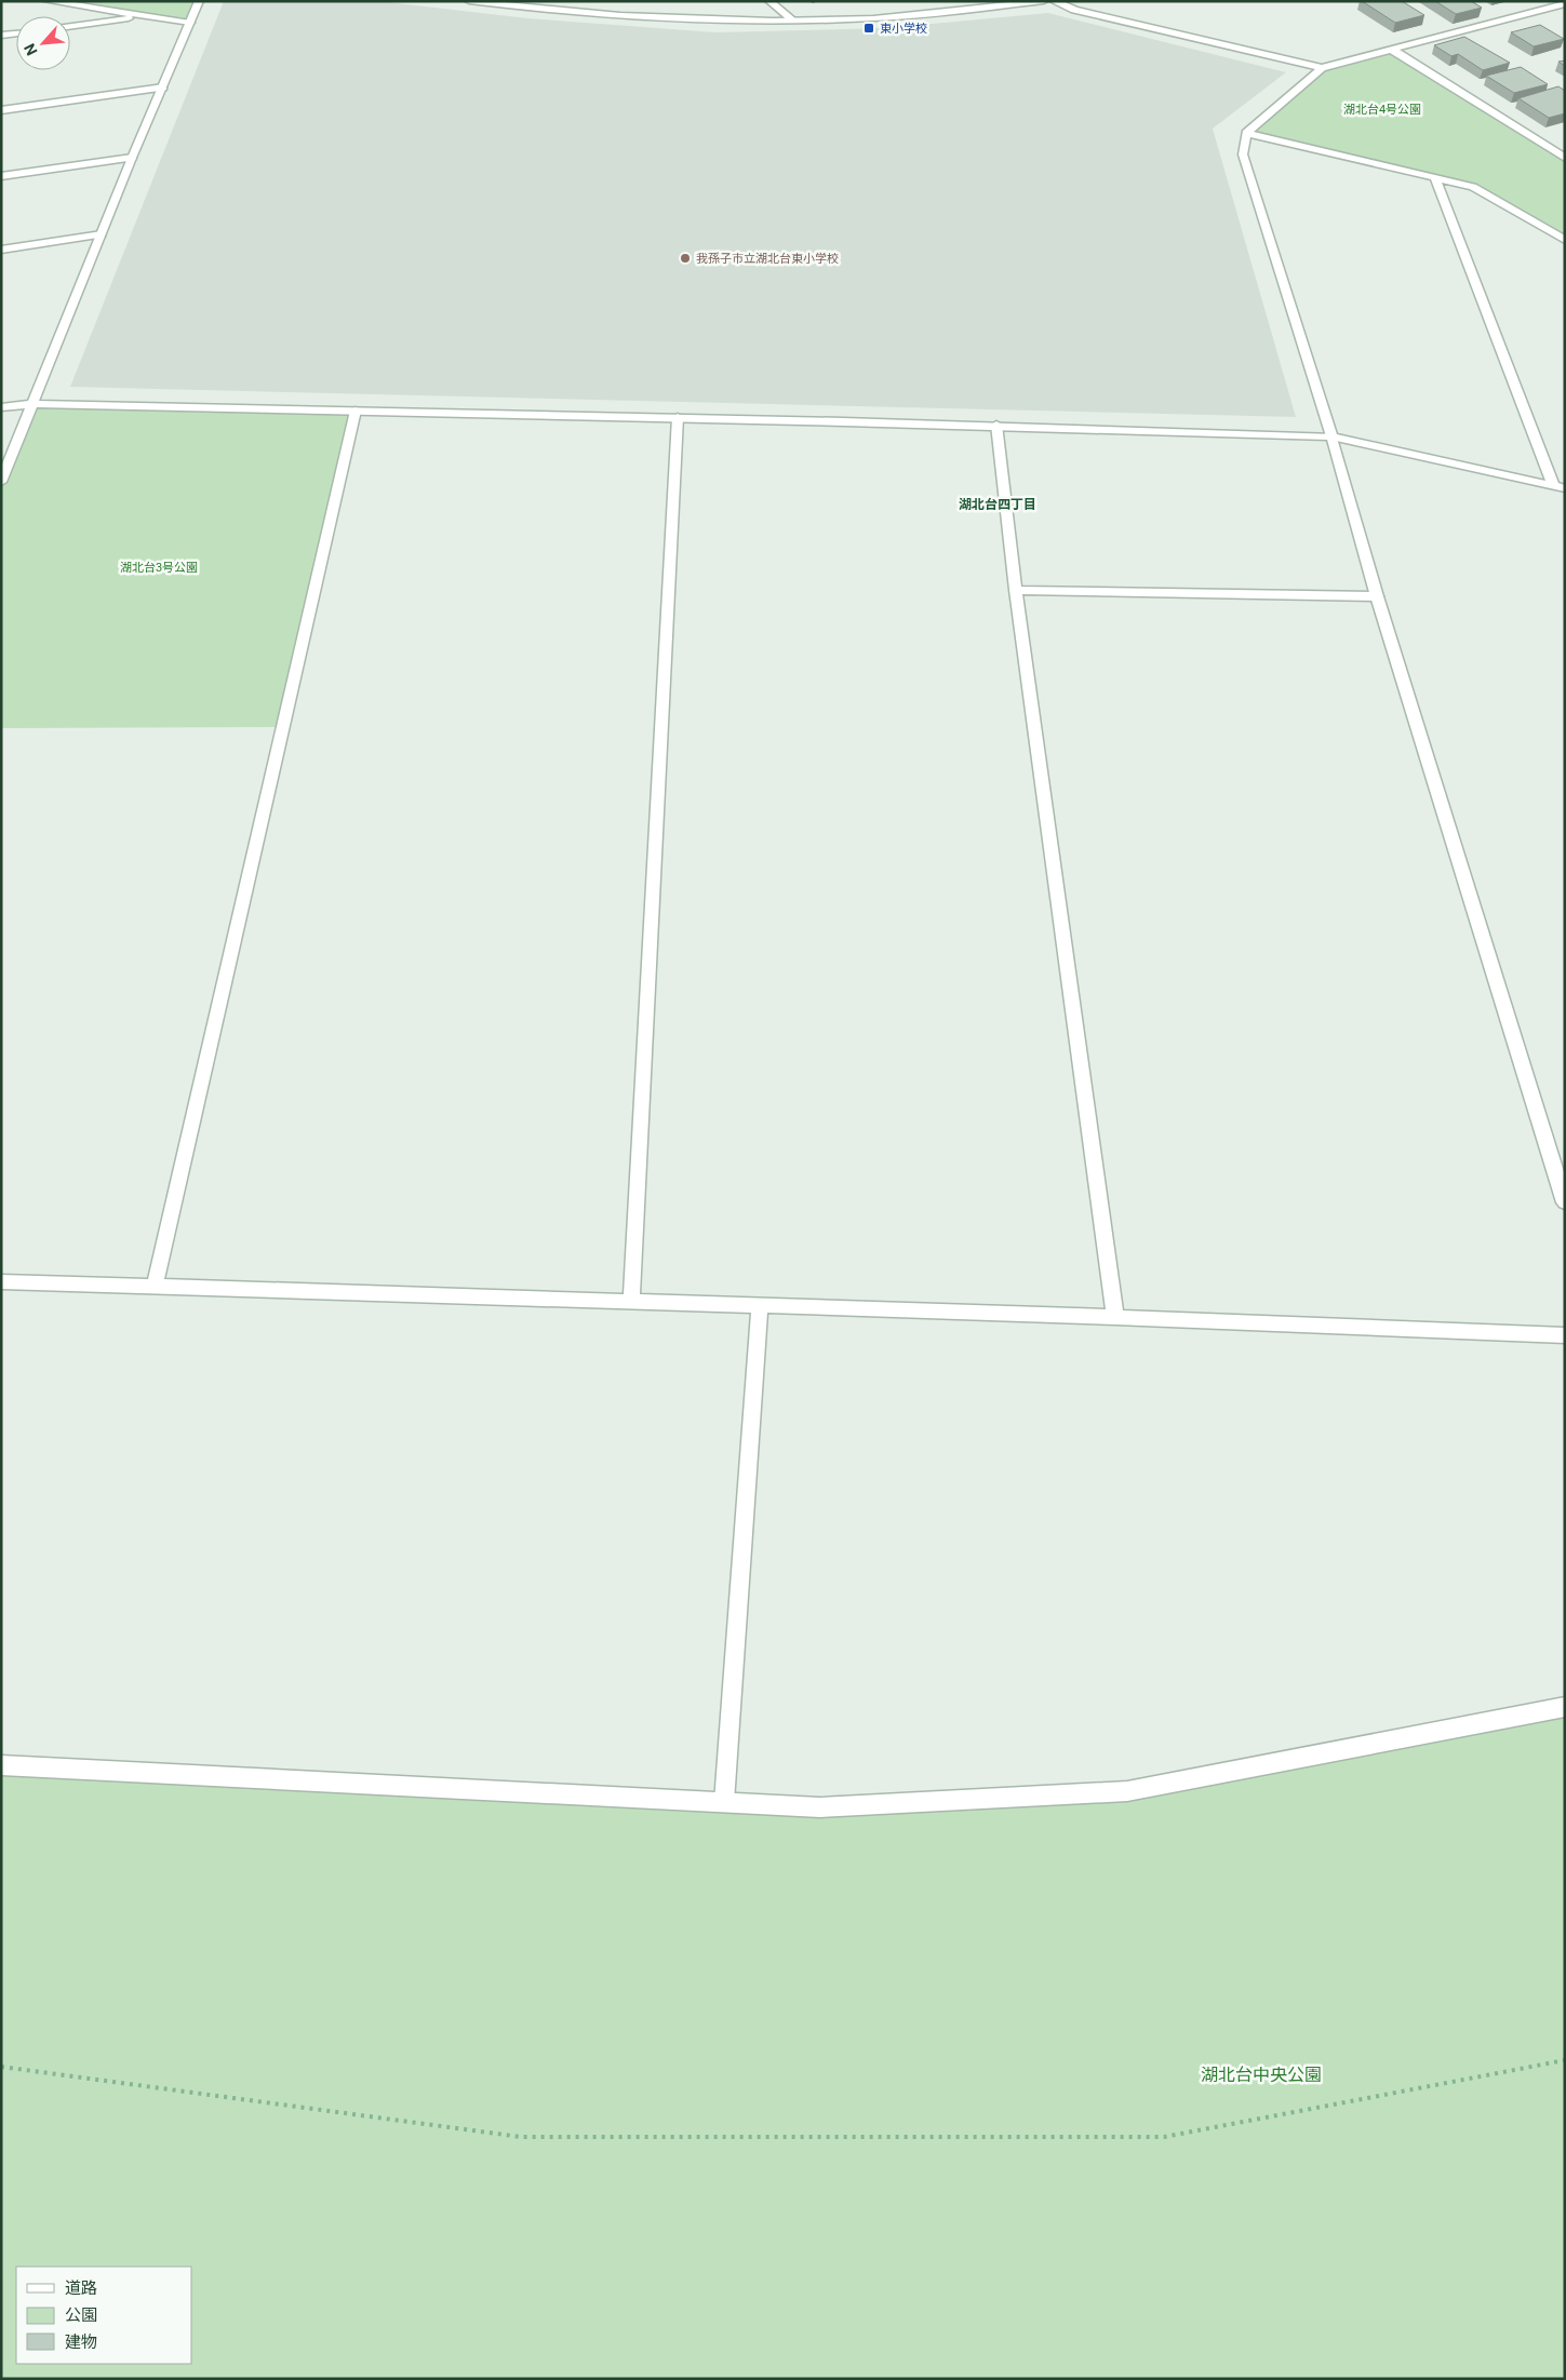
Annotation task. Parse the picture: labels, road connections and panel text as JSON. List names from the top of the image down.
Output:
{
  "districts": ["湖北台四丁目"],
  "parks": ["湖北台4号公園", "湖北台3号公園", "湖北台中央公園"],
  "places": {
    "transit": ["東小学校"],
    "other": ["我孫子市立湖北台東小学校"]
  },
  "legend": ["道路", "公園", "建物"],
  "north": "bottom left"
}
